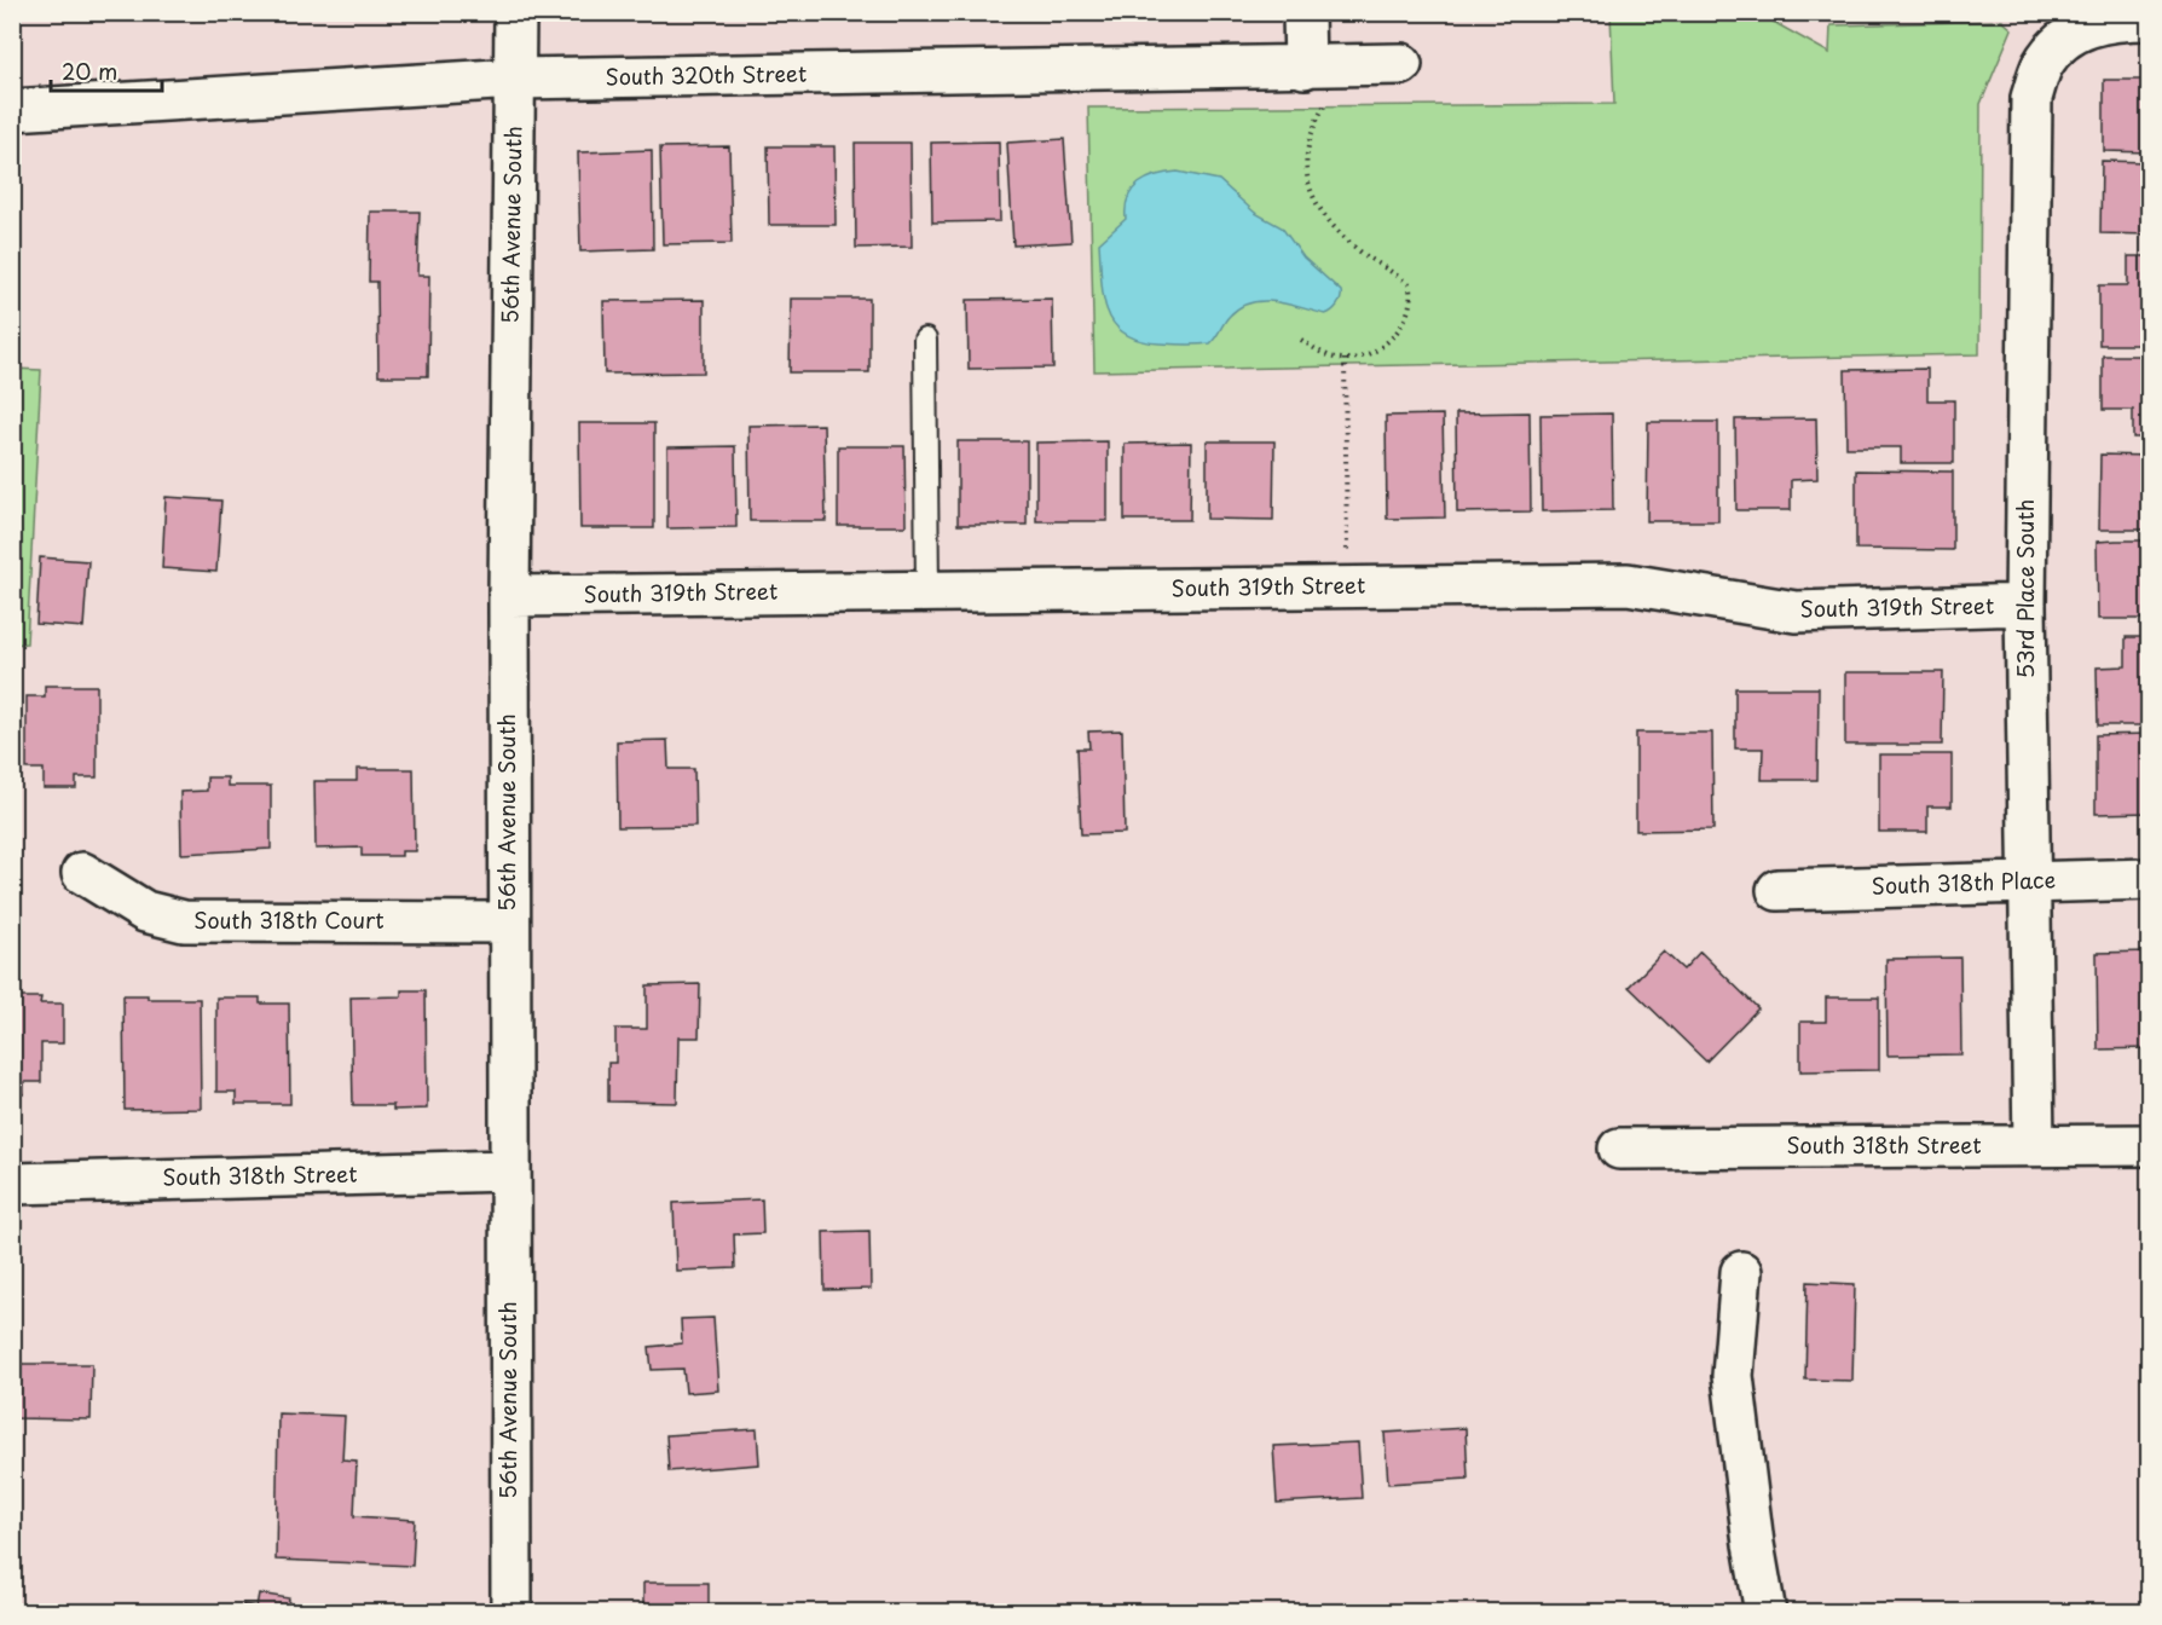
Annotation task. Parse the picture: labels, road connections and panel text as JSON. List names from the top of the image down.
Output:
{
  "streets": {
    "street": [
      "South 320th Street",
      "56th Avenue South",
      "South 319th Street",
      "53rd Place South",
      "South 318th Place",
      "South 318th Court",
      "South 318th Street"
    ]
  },
  "crossings": [
    ["South 320th Street", "56th Avenue South"],
    ["56th Avenue South", "South 319th Street"],
    ["56th Avenue South", "South 318th Court"],
    ["56th Avenue South", "South 318th Street"],
    ["South 319th Street", "53rd Place South"],
    ["53rd Place South", "South 318th Place"],
    ["53rd Place South", "South 318th Street"]
  ],
  "scale_bar": "20 m"
}
